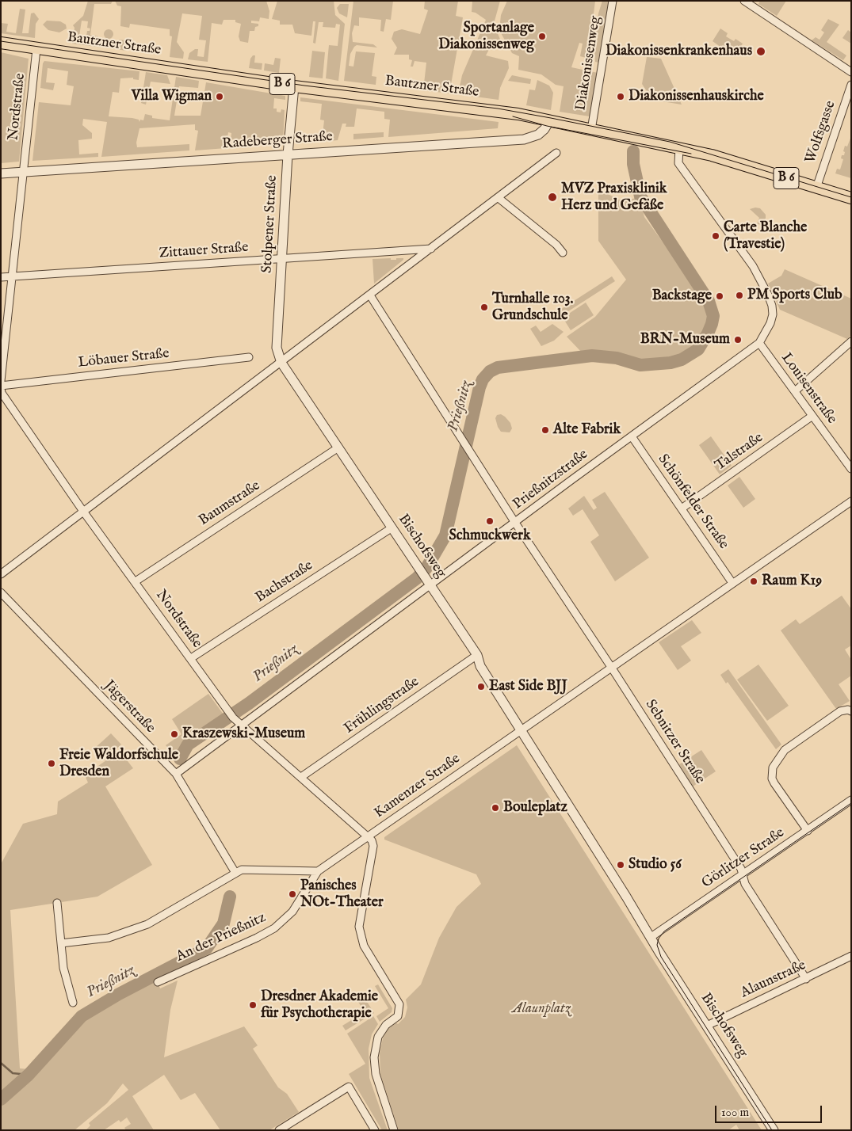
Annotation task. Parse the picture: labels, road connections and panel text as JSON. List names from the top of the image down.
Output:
{
  "streets": {
    "main road": ["Bautzner Straße", "B 6"],
    "street": [
      "Diakonissenweg",
      "Nordstraße",
      "Wolfsgasse",
      "Radeberger Straße",
      "Stolpener Straße",
      "Zittauer Straße",
      "Löbauer Straße",
      "Louisenstraße",
      "Talstraße",
      "Prießnitzstraße",
      "Schönfelder Straße",
      "Baumstraße",
      "Bischofsweg",
      "Bachstraße",
      "Frühlingstraße",
      "Jägerstraße",
      "Sebnitzer Straße",
      "Kamenzer Straße",
      "Görlitzer Straße",
      "An der Prießnitz",
      "Alaunstraße"
    ]
  },
  "crossings": [
    ["Bautzner Straße", "Diakonissenweg"],
    ["Bautzner Straße", "Nordstraße"],
    ["Bautzner Straße", "Wolfsgasse"],
    ["Bautzner Straße", "Radeberger Straße"],
    ["Bautzner Straße", "Stolpener Straße"],
    ["Bautzner Straße", "Prießnitzstraße"],
    ["Nordstraße", "Radeberger Straße"],
    ["Nordstraße", "Zittauer Straße"],
    ["Nordstraße", "Löbauer Straße"],
    ["Nordstraße", "Prießnitzstraße"],
    ["Nordstraße", "Baumstraße"],
    ["Nordstraße", "Bachstraße"],
    ["Nordstraße", "Frühlingstraße"],
    ["Nordstraße", "Kamenzer Straße"],
    ["Radeberger Straße", "Stolpener Straße"],
    ["Stolpener Straße", "Zittauer Straße"],
    ["Stolpener Straße", "Bischofsweg"],
    ["Louisenstraße", "Talstraße"],
    ["Louisenstraße", "Prießnitzstraße"],
    ["Talstraße", "Schönfelder Straße"],
    ["Prießnitzstraße", "Schönfelder Straße"],
    ["Prießnitzstraße", "Bischofsweg"],
    ["Prießnitzstraße", "Jägerstraße"],
    ["Prießnitzstraße", "Sebnitzer Straße"],
    ["Schönfelder Straße", "Kamenzer Straße"],
    ["Baumstraße", "Bischofsweg"],
    ["Bischofsweg", "Bachstraße"],
    ["Bischofsweg", "Frühlingstraße"],
    ["Bischofsweg", "Kamenzer Straße"],
    ["Bischofsweg", "Görlitzer Straße"],
    ["Bischofsweg", "Alaunstraße"],
    ["Sebnitzer Straße", "Kamenzer Straße"],
    ["Sebnitzer Straße", "Görlitzer Straße"],
    ["Sebnitzer Straße", "Alaunstraße"],
    ["Kamenzer Straße", "An der Prießnitz"]
  ],
  "water": ["Prießnitz"],
  "parks": ["Alaunplatz"],
  "places": [
    "Sportanlage Diakonissenweg",
    "Diakonissenkrankenhaus",
    "Villa Wigman",
    "Diakonissenhauskirche",
    "MVZ Praxisklinik Herz und Gefäße",
    "Carte Blanche (Travestie)",
    "PM Sports Club",
    "Backstage",
    "Turnhalle 103. Grundschule",
    "BRN-Museum",
    "Alte Fabrik",
    "Schmuckwerk",
    "Raum K19",
    "East Side BJJ",
    "Kraszewski-Museum",
    "Freie Waldorfschule Dresden",
    "Bouleplatz",
    "Studio 56",
    "Panisches NOt-Theater",
    "Dresdner Akademie für Psychotherapie"
  ],
  "scale_bar": "100 m"
}
